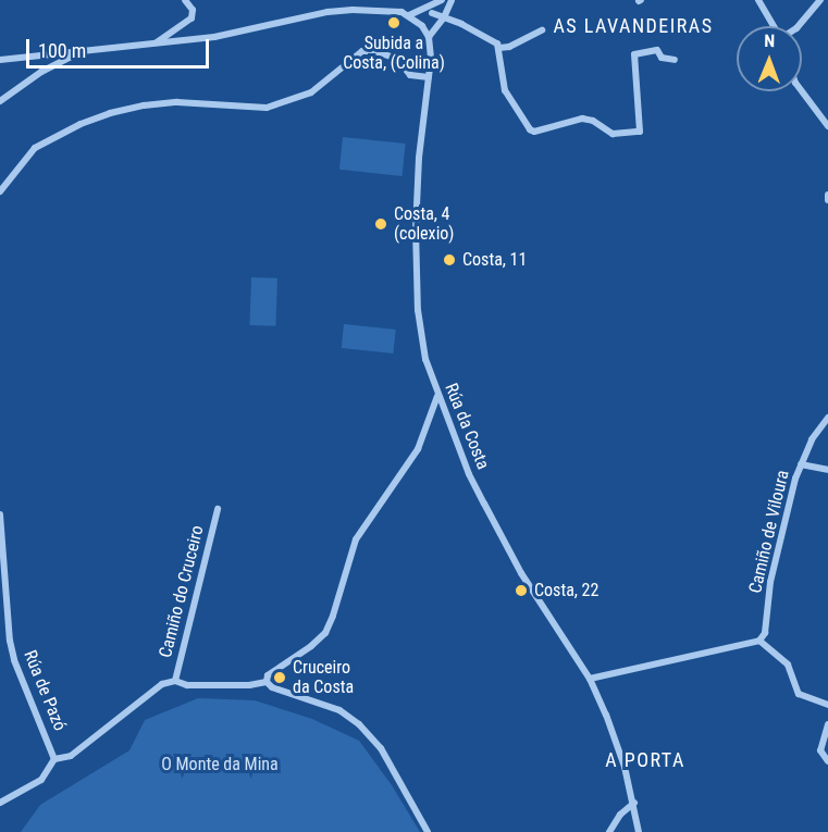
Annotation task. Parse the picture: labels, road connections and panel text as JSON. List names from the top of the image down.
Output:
{
  "streets": {
    "street": [
      "Rúa da Costa",
      "Camiño de Viloura",
      "Camiño do Cruceiro",
      "Rúa de Pazó"
    ]
  },
  "crossings": [
    ["Camiño do Cruceiro", "Rúa de Pazó"]
  ],
  "districts": ["AS LAVANDEIRAS", "A PORTA"],
  "parks": ["O Monte da Mina"],
  "places": [
    "Subida a Costa, (Colina)",
    "Costa, 4 (colexio)",
    "Costa, 11",
    "Costa, 22",
    "Cruceiro da Costa"
  ],
  "scale_bar": "100 m",
  "north": "top"
}
